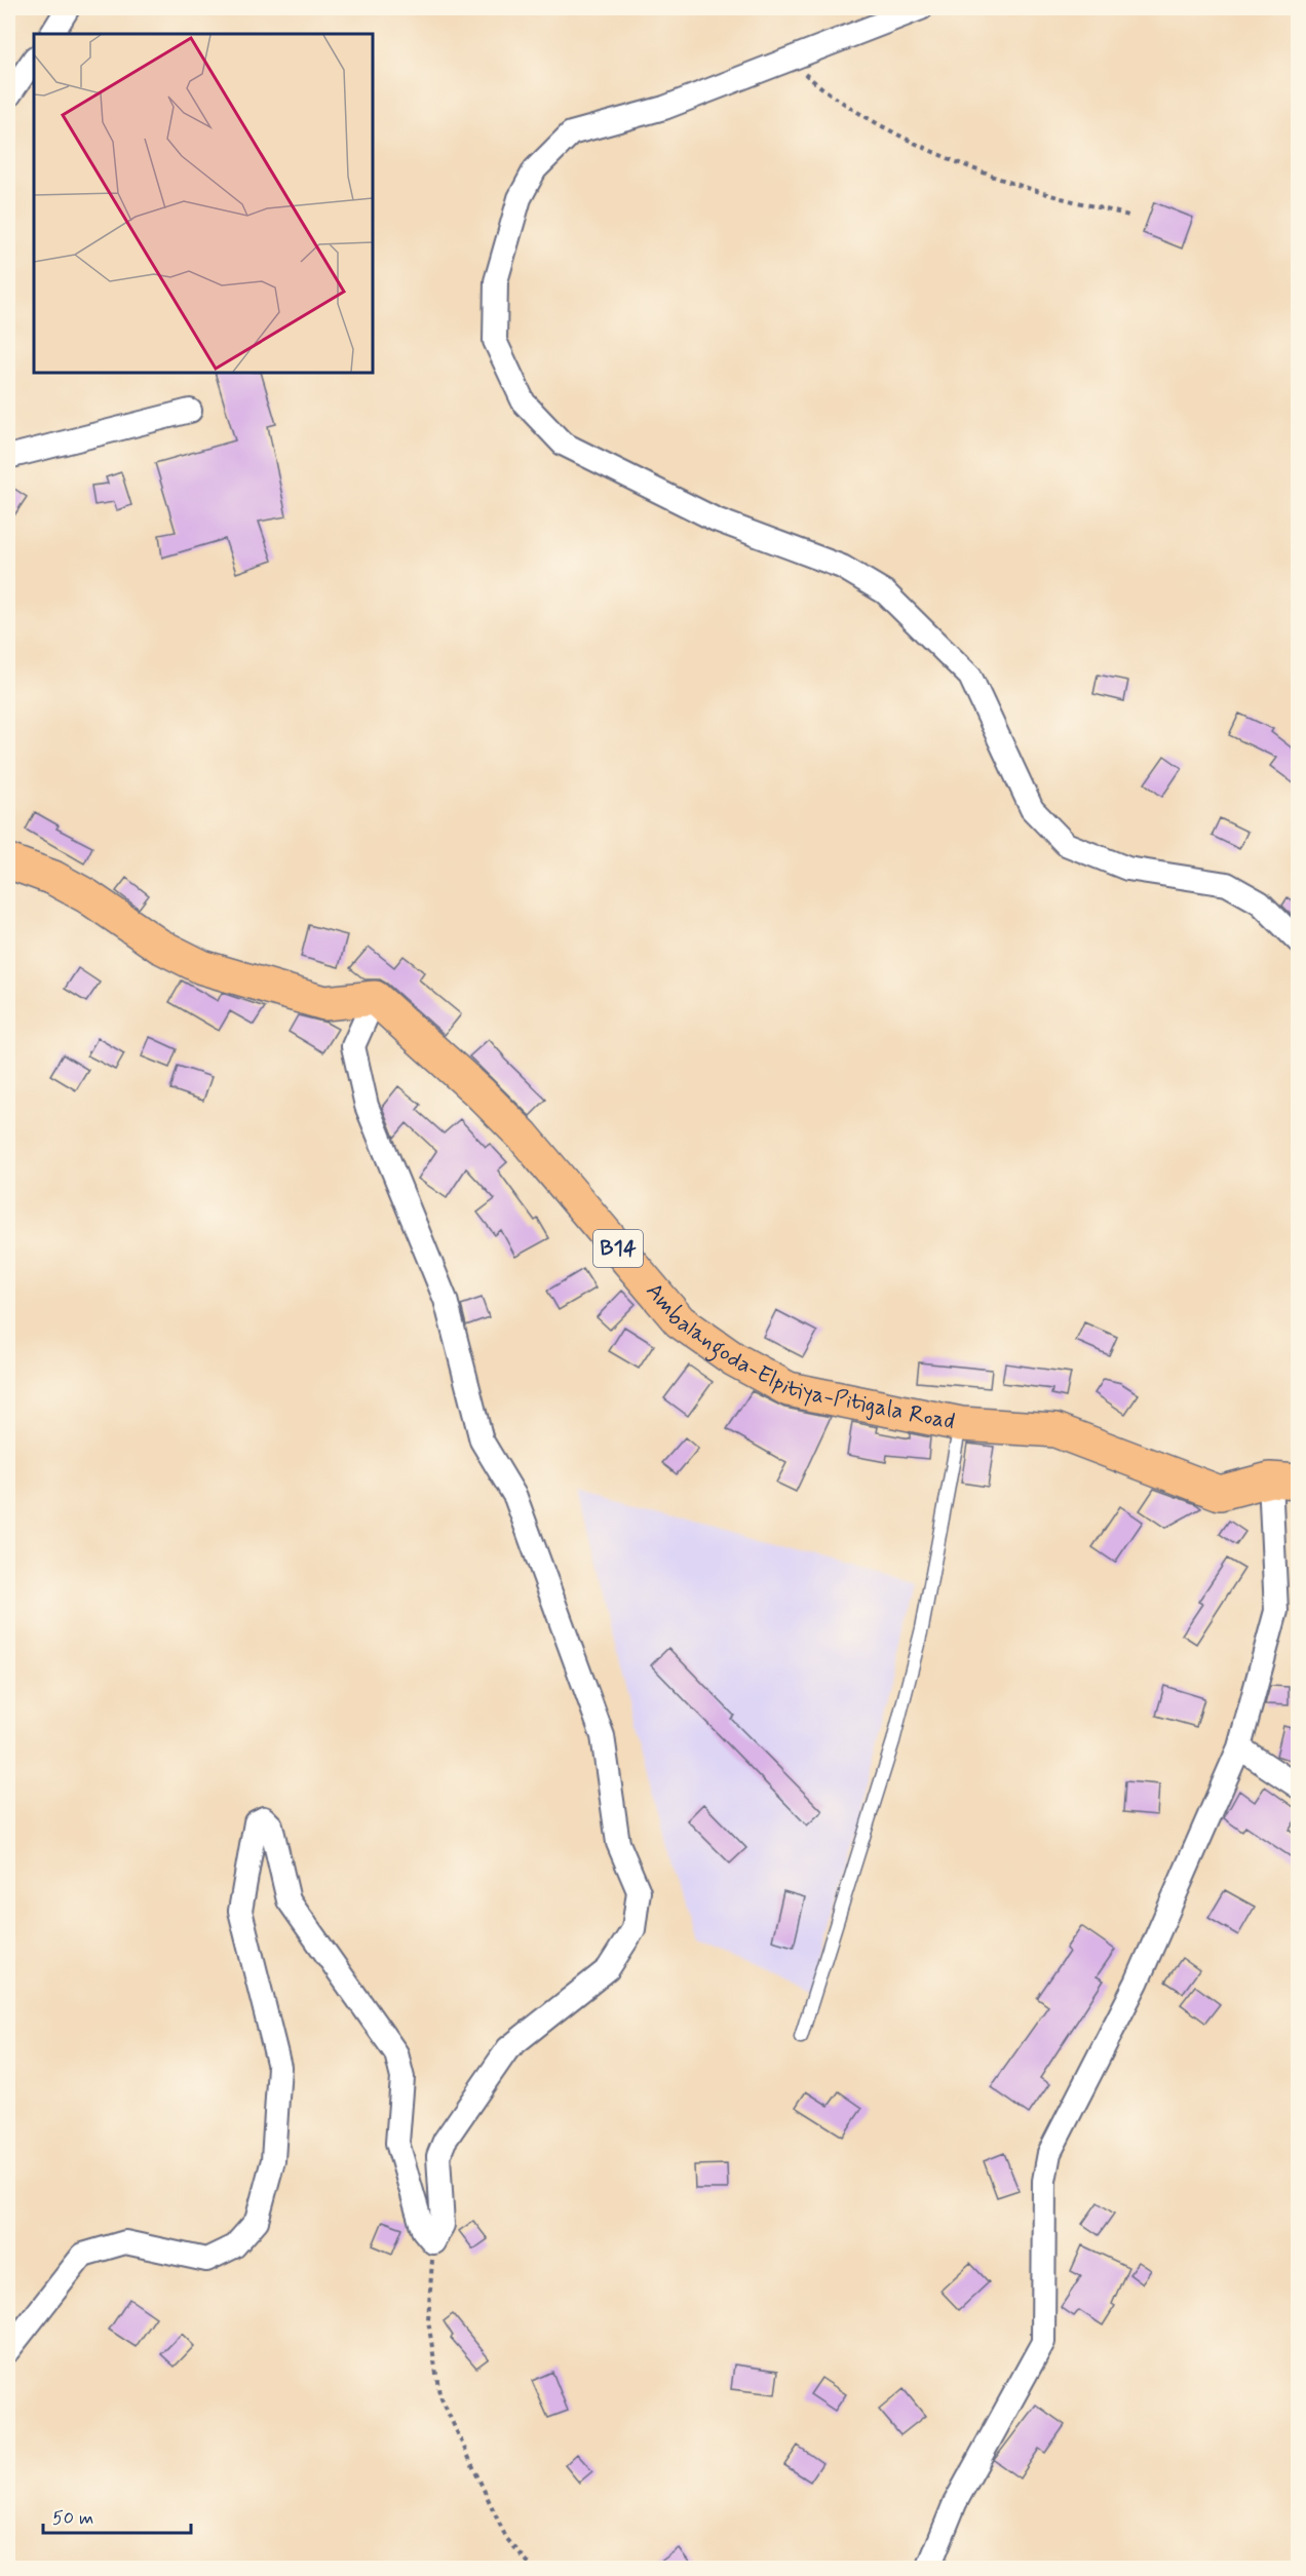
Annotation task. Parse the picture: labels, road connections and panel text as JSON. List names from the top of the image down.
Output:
{
  "streets": {
    "main road": ["B14", "Ambalangoda-Elpitiya-Pitigala Road"]
  },
  "scale_bar": "50 m"
}
